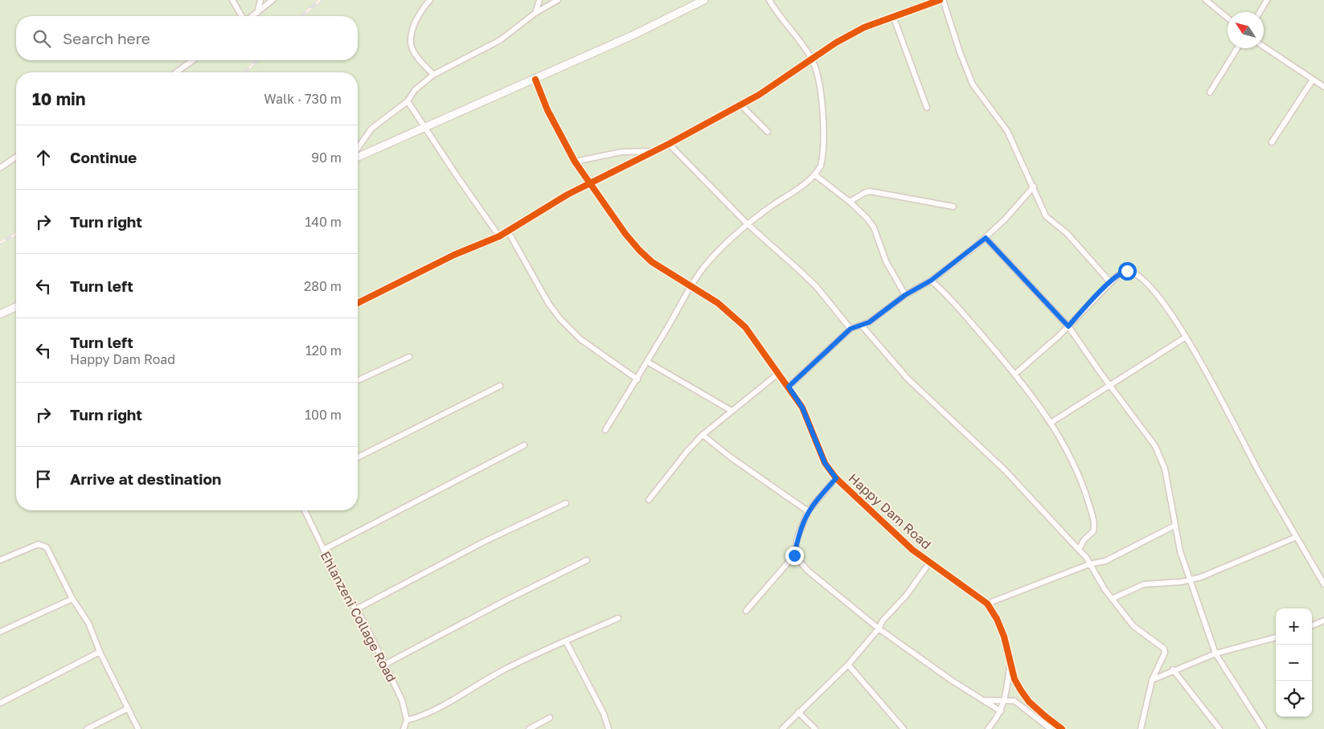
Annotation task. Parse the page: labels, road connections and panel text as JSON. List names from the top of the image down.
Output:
{
  "streets": {
    "street": ["Happy Dam Road", "Ehlanzeni Collage Road"]
  },
  "north": "top left",
  "page": {
    "search": "Search here",
    "heading": ["10 min", "Walk · 730 m"],
    "list": [
      ["Continue", "90 m"],
      ["Turn right", "140 m"],
      ["Turn left", "280 m"],
      ["Turn left", "Happy Dam Road", "120 m"],
      ["Turn right", "100 m"],
      "Arrive at destination"
    ],
    "map_buttons": ["+", "−"]
  }
}
